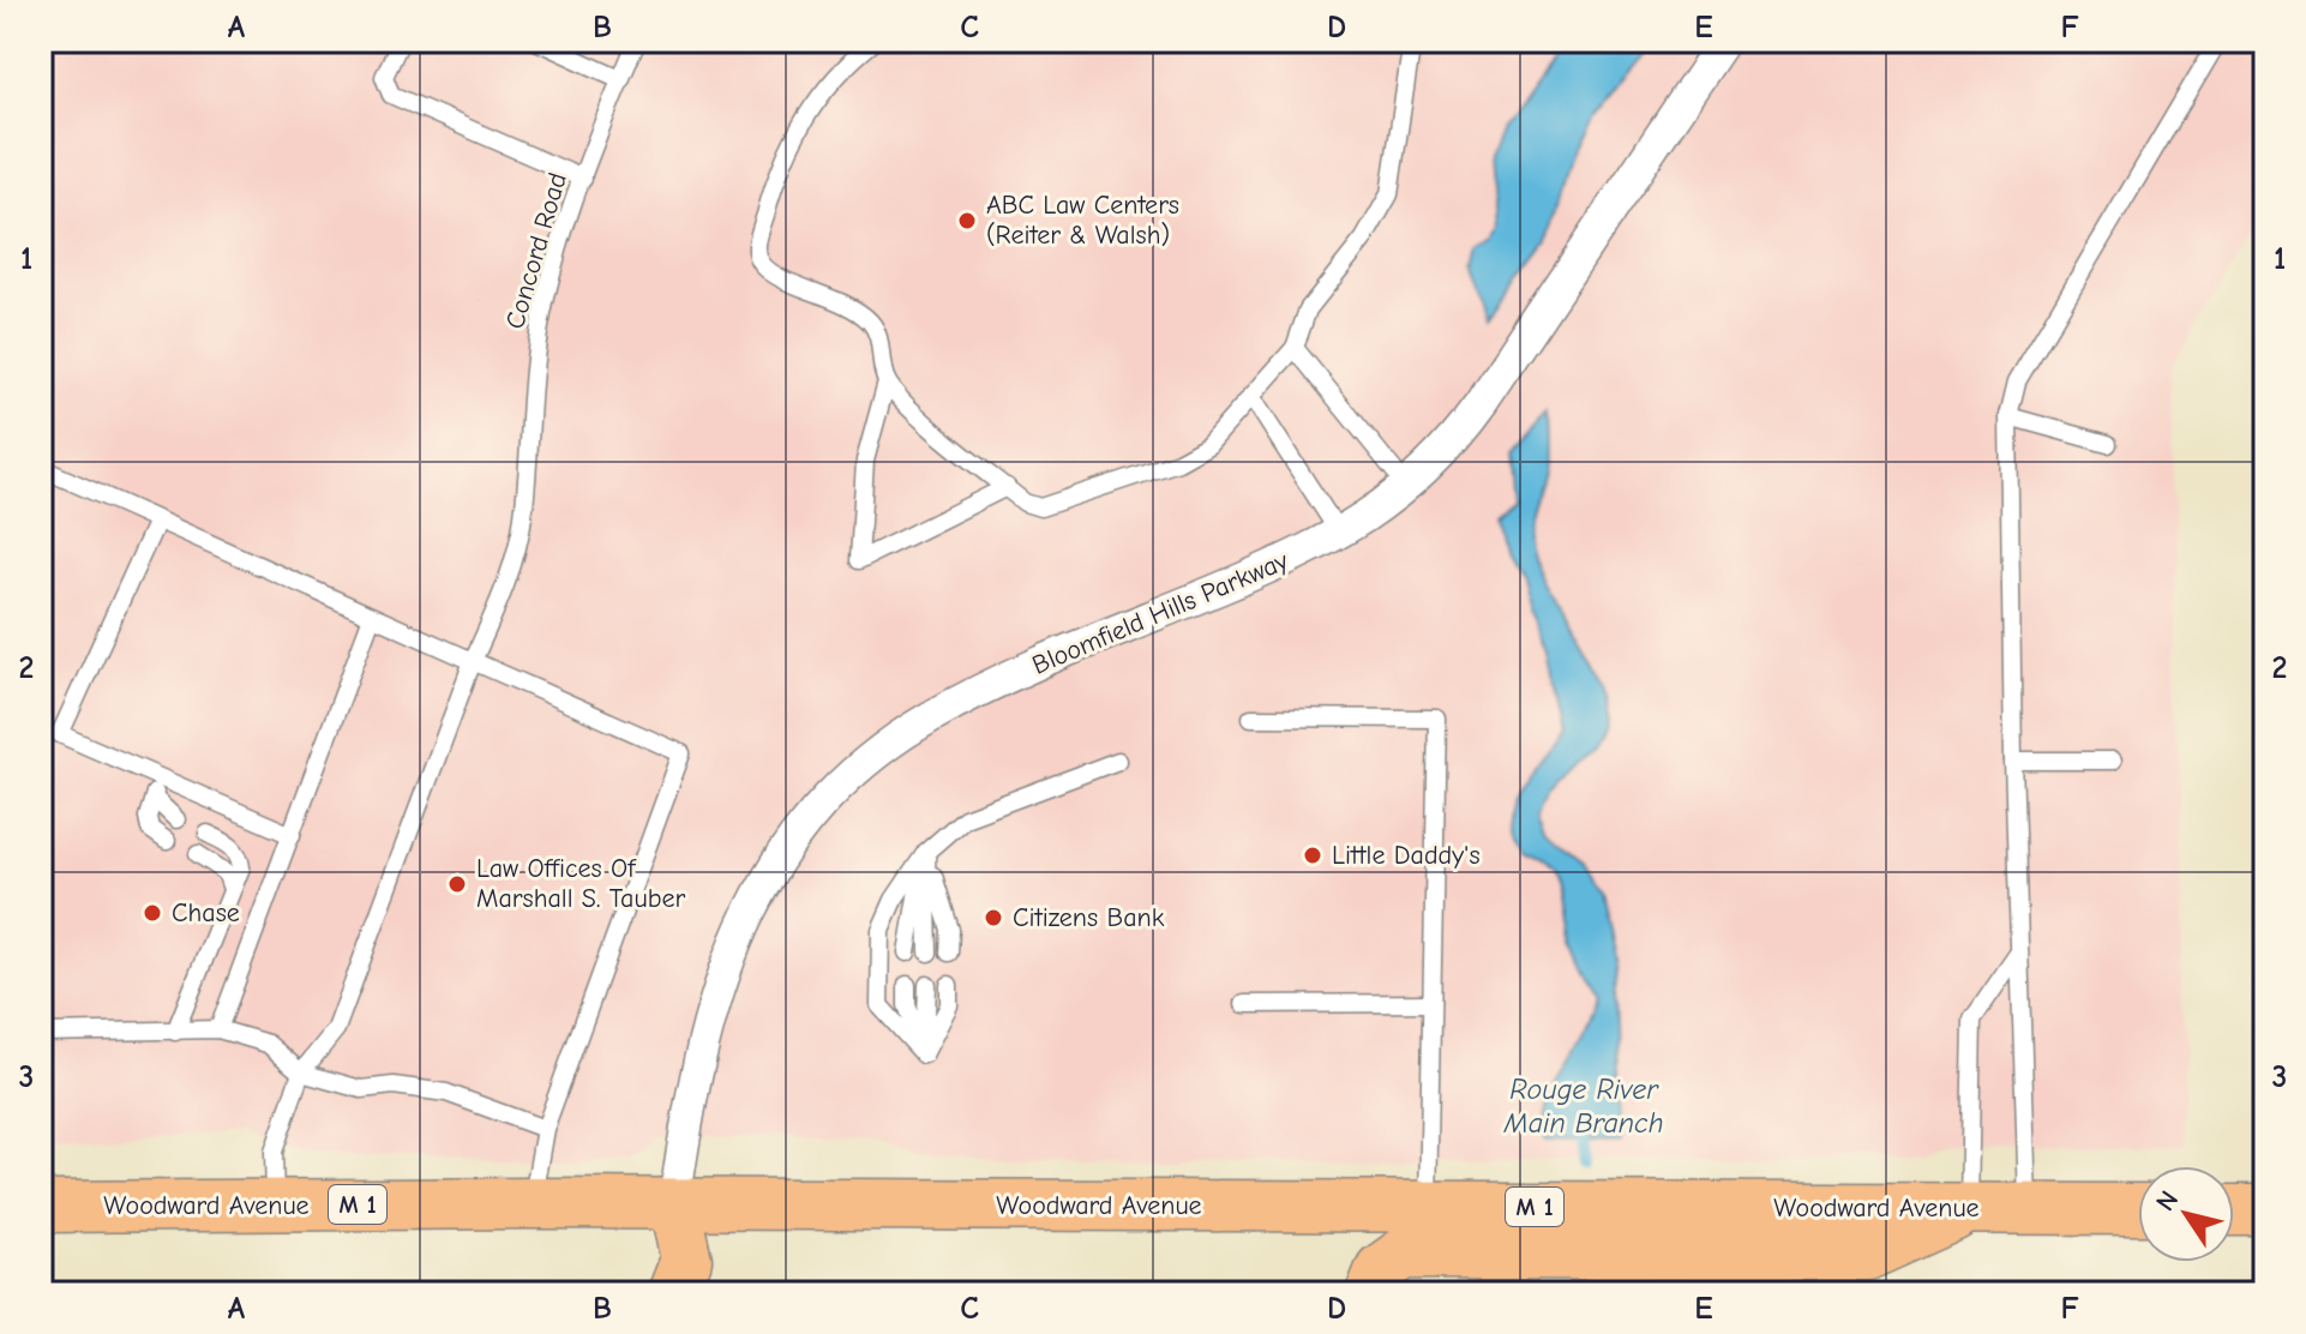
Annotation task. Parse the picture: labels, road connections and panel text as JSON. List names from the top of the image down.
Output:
{
  "streets": {
    "main road": ["M 1", "Woodward Avenue"],
    "street": ["Bloomfield Hills Parkway"],
    "lane": ["Concord Road"]
  },
  "crossings": [
    ["Concord Road", "Woodward Avenue"],
    ["Bloomfield Hills Parkway", "Woodward Avenue"]
  ],
  "water": ["Rouge River Main Branch"],
  "places": [
    "ABC Law Centers (Reiter & Walsh)",
    "Little Daddy's",
    "Law Offices Of Marshall S. Tauber",
    "Chase",
    "Citizens Bank"
  ],
  "north": "top left",
  "grid": {
    "columns": [
      "A",
      "B",
      "C",
      "D",
      "E",
      "F"
    ],
    "rows": ["1", "2", "3"]
  }
}
